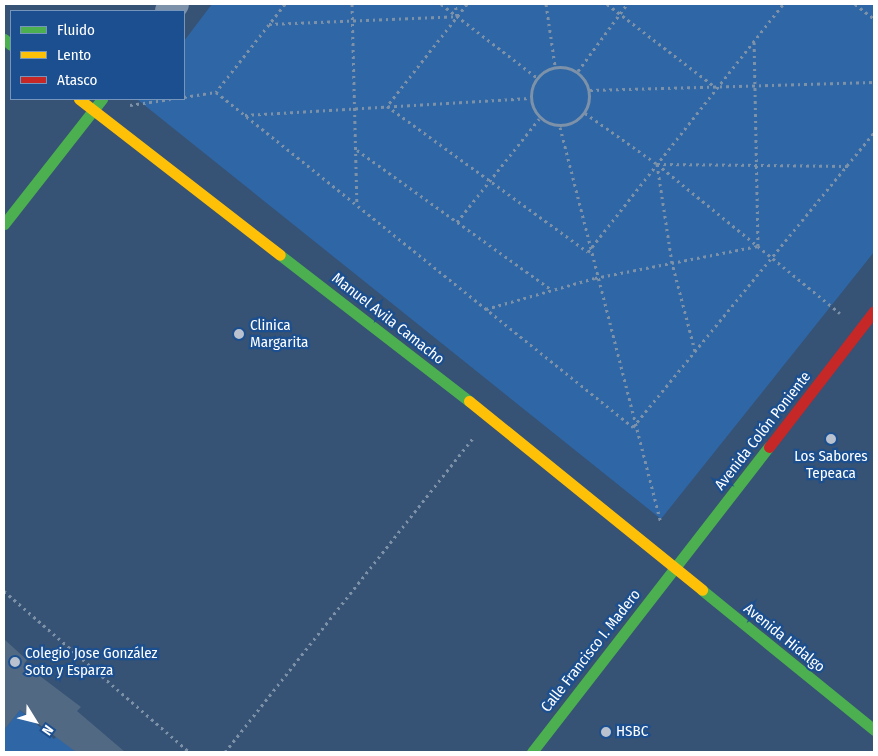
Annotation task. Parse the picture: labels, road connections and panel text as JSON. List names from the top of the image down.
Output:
{
  "streets": {
    "main road": [
      "Manuel Avila Camacho",
      "Avenida Colón Poniente",
      "Avenida Hidalgo",
      "Calle Francisco I. Madero"
    ]
  },
  "crossings": [
    ["Manuel Avila Camacho", "Avenida Colón Poniente"],
    ["Manuel Avila Camacho", "Avenida Hidalgo"],
    ["Manuel Avila Camacho", "Calle Francisco I. Madero"],
    ["Avenida Colón Poniente", "Avenida Hidalgo"],
    ["Avenida Colón Poniente", "Calle Francisco I. Madero"],
    ["Avenida Hidalgo", "Calle Francisco I. Madero"]
  ],
  "places": [
    "Clinica Margarita",
    "Los Sabores Tepeaca",
    "Colegio Jose González Soto y Esparza",
    "HSBC"
  ],
  "legend": ["Fluido", "Lento", "Atasco"],
  "north": "bottom right"
}
